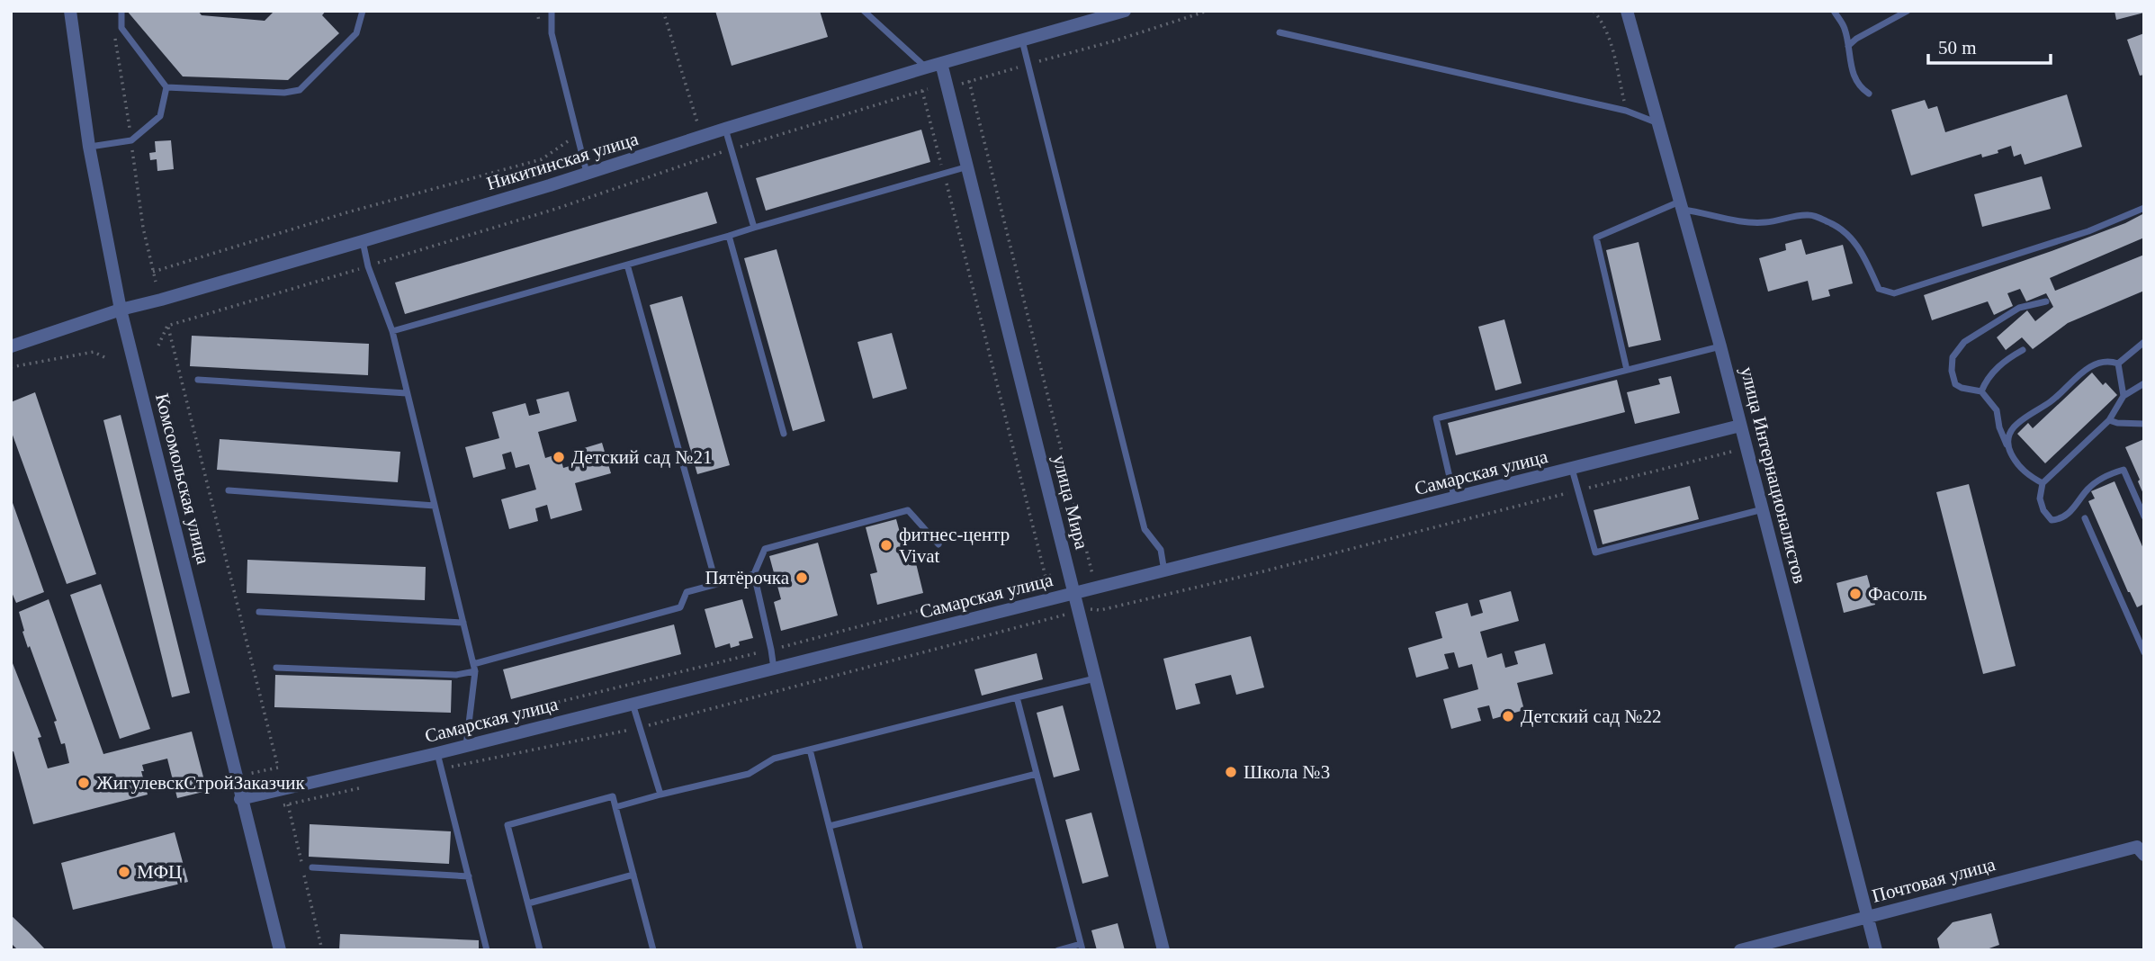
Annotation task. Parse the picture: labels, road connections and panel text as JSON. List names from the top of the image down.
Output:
{
  "streets": {
    "street": [
      "Никитинская улица",
      "Самарская улица",
      "улица Интернационалистов",
      "Комсомольская улица",
      "улица Мира",
      "Почтовая улица"
    ]
  },
  "crossings": [
    ["Никитинская улица", "Комсомольская улица"],
    ["Никитинская улица", "улица Мира"],
    ["Самарская улица", "улица Интернационалистов"],
    ["Самарская улица", "Комсомольская улица"],
    ["Самарская улица", "улица Мира"],
    ["улица Интернационалистов", "Почтовая улица"]
  ],
  "places": [
    "Детский сад №21",
    "фитнес-центр Vivat",
    "Пятёрочка",
    "Фасоль",
    "Детский сад №22",
    "Школа №3",
    "ЖигулевскСтройЗаказчик",
    "МФЦ"
  ],
  "scale_bar": "50 m"
}
